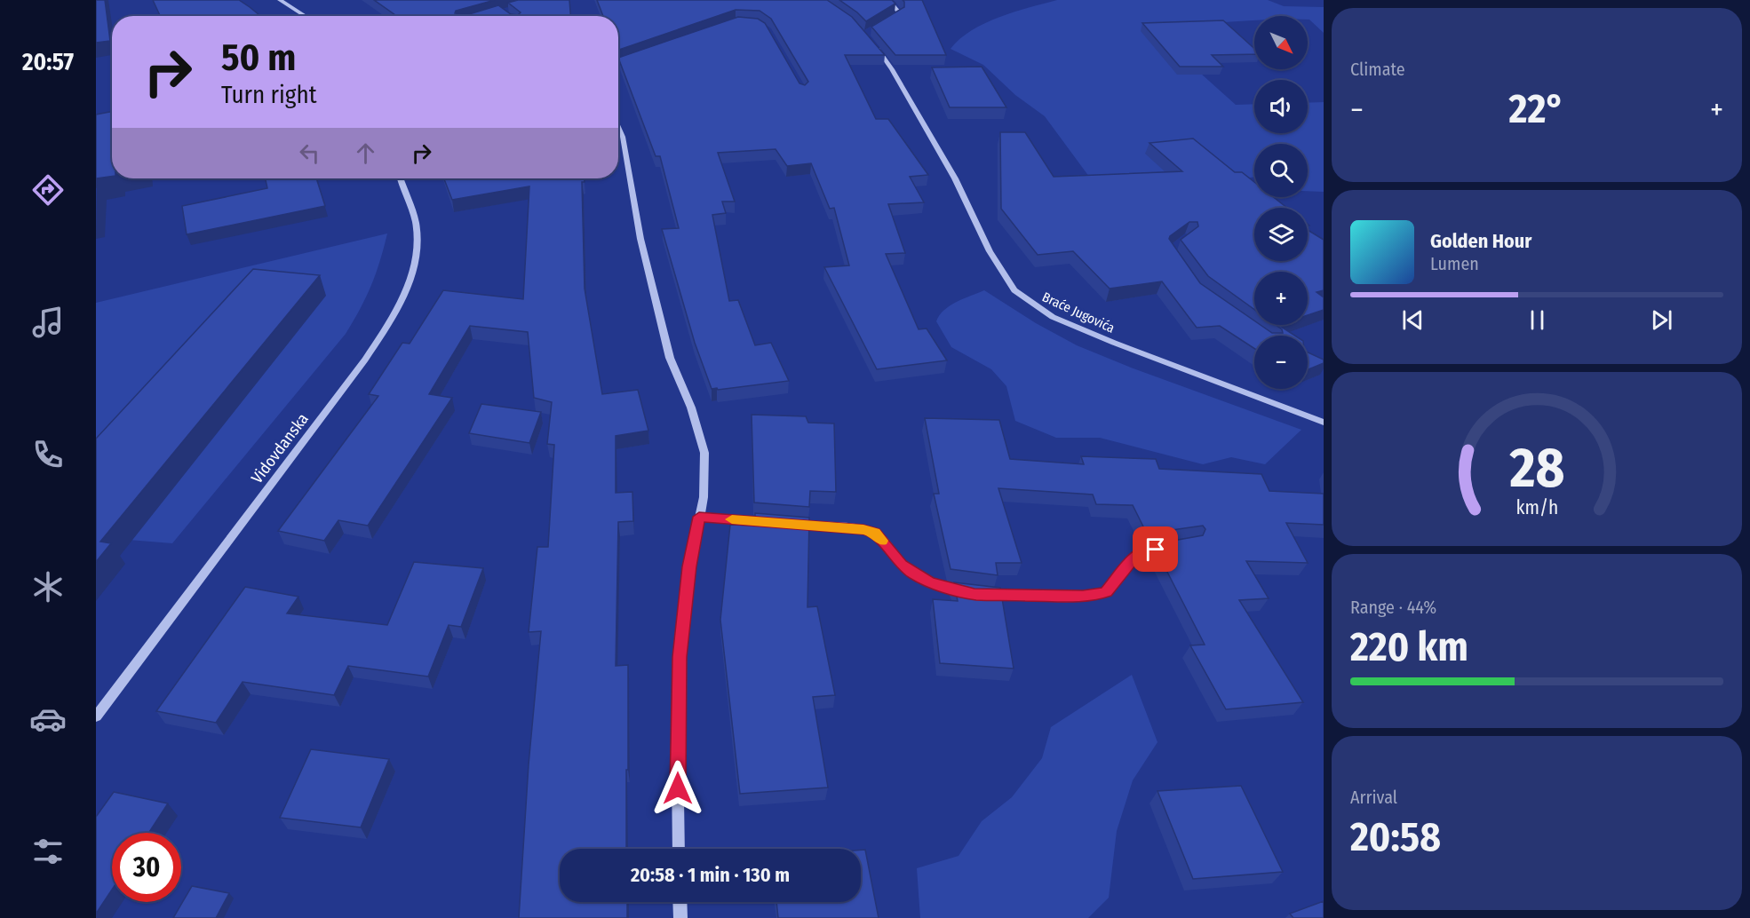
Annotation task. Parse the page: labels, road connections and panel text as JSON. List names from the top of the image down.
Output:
{
  "streets": {
    "street": ["Braće Jugovića", "Vidovdanska"]
  },
  "north": "bottom right",
  "page": {
    "tabs": "20:57",
    "tile": [
      "Climate",
      ["Range · 44%", "220 km"],
      ["Arrival", "20:58"]
    ],
    "map_buttons": ["+", "−"],
    "turn": ["50 m", "Turn right"],
    "heat": ["−", "22°", "+"],
    "song": ["Golden Hour", "Lumen"],
    "limit": "30",
    "trip": "20:58 · 1 min · 130 m",
    "gauge": ["28", "km/h"]
  }
}
